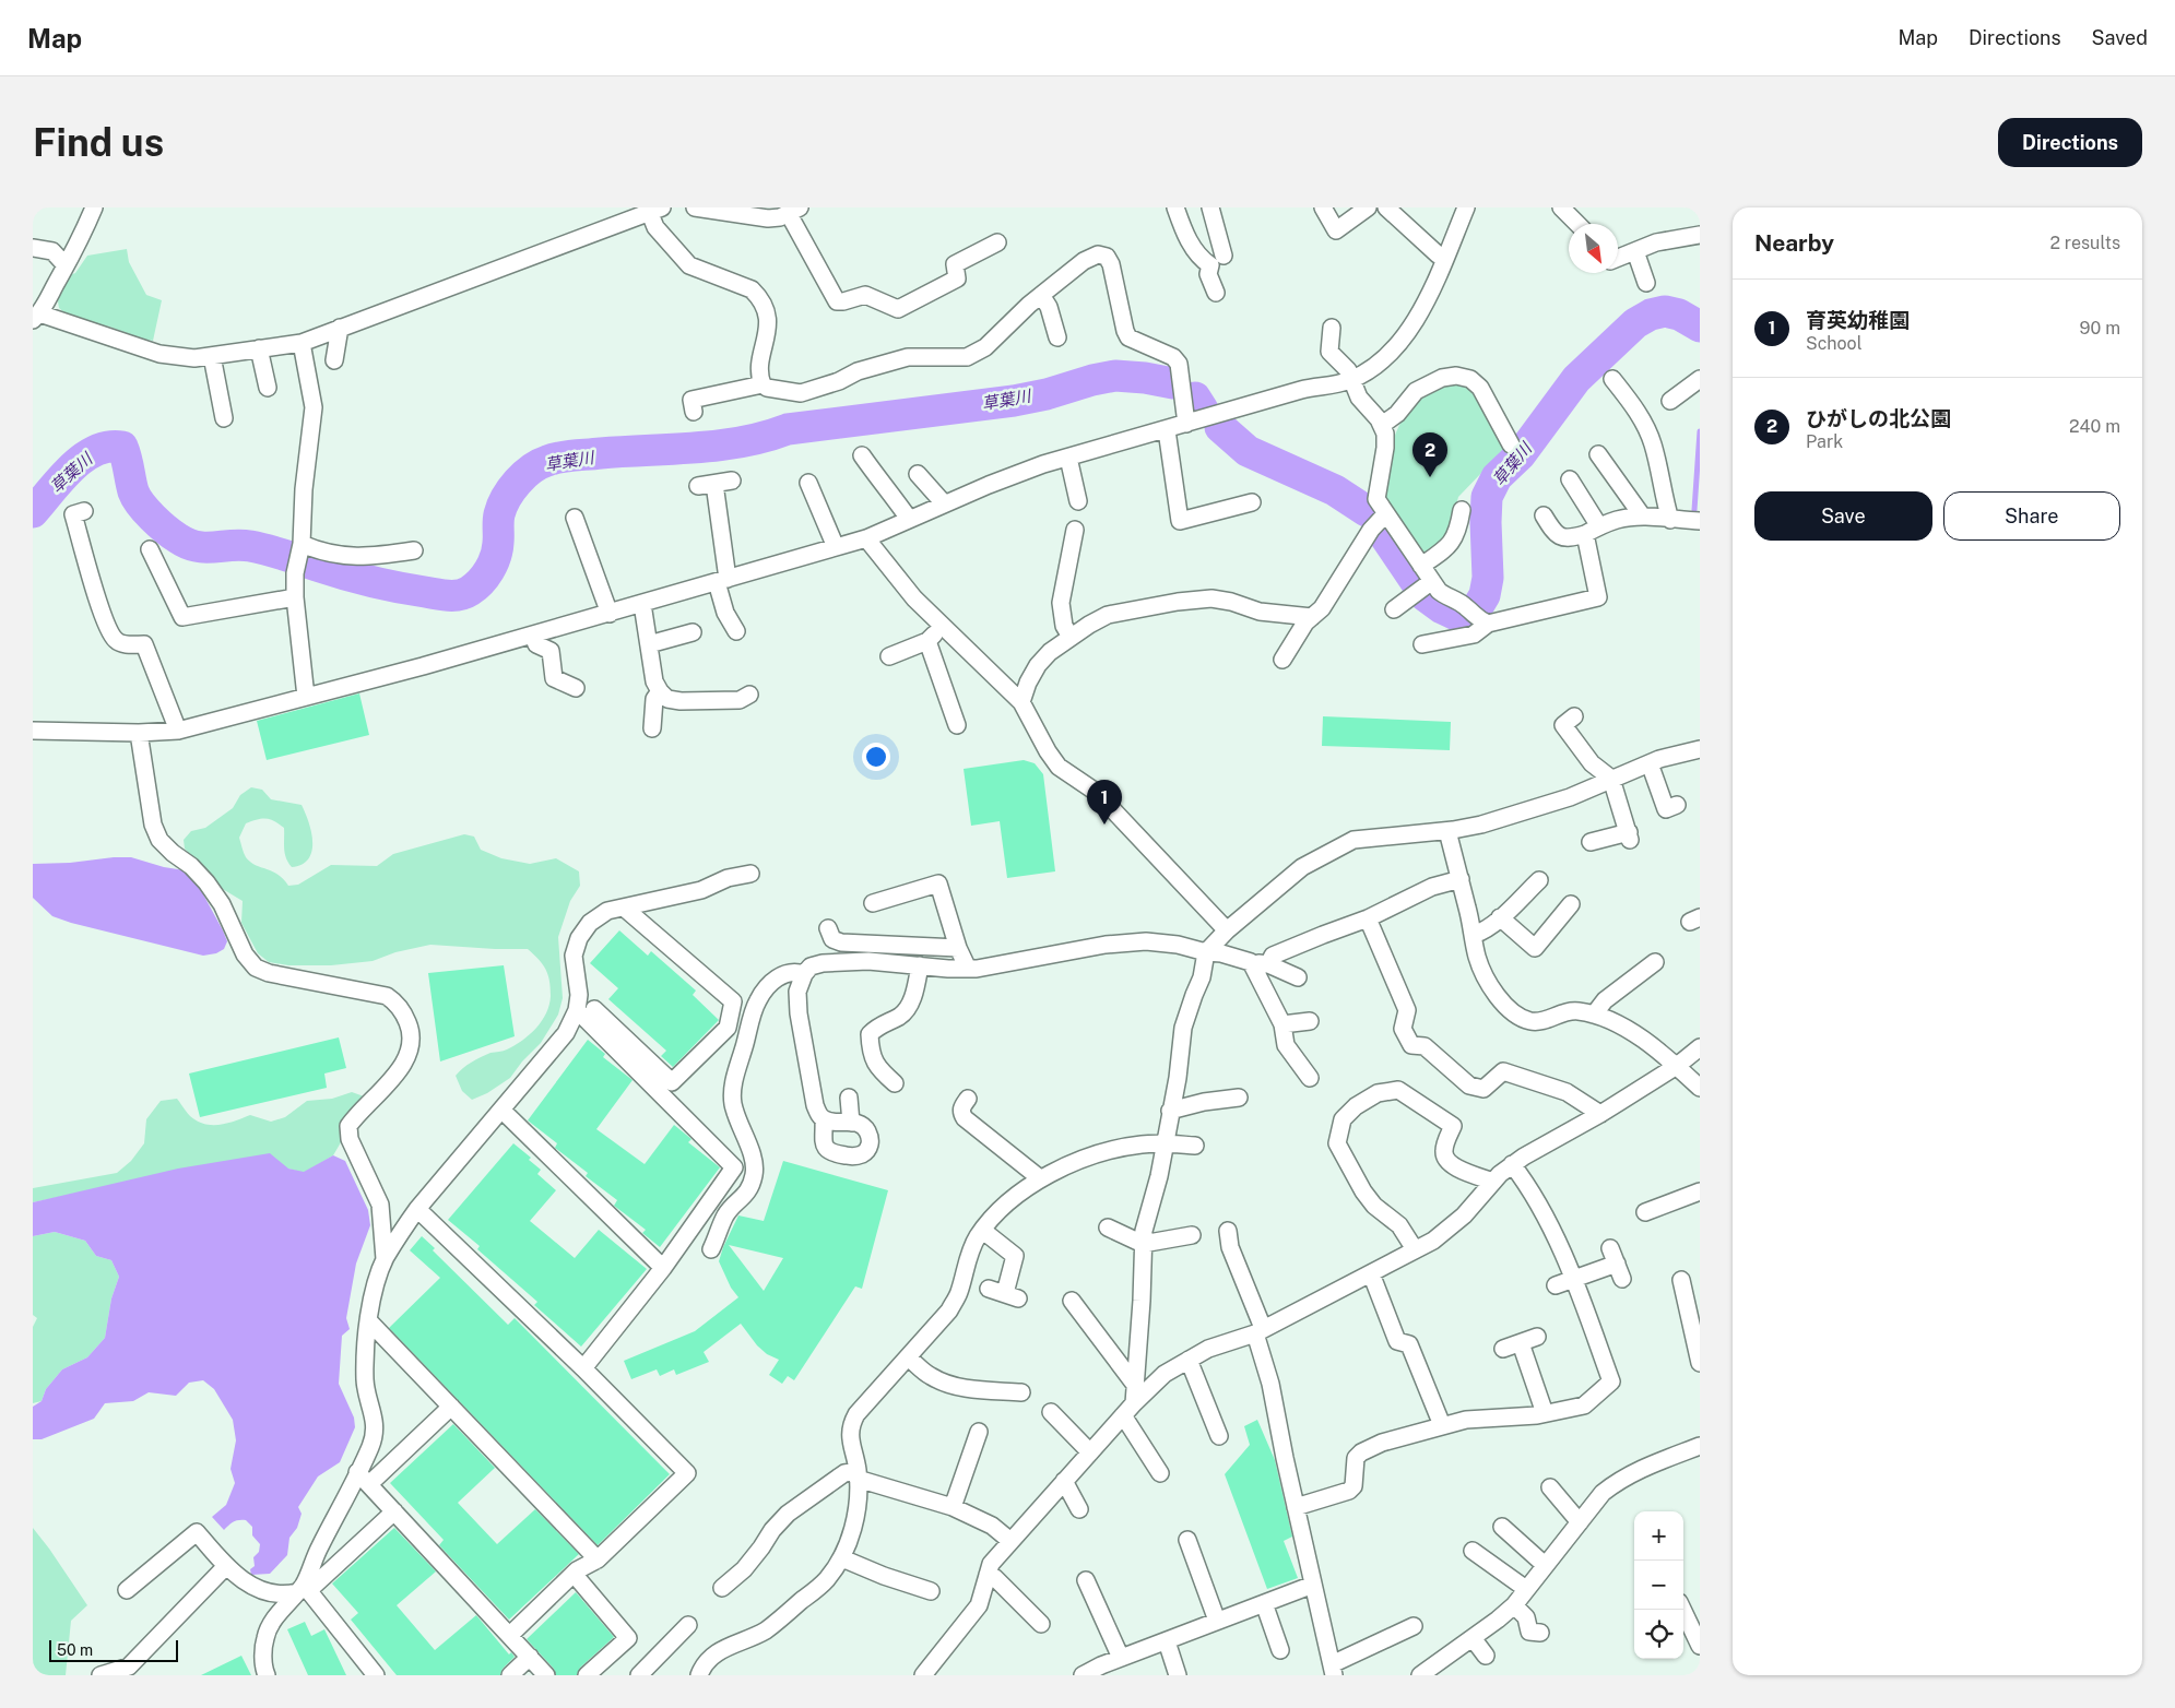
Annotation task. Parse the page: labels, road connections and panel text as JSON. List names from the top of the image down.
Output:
{
  "water": ["草葉川"],
  "scale_bar": "50 m",
  "north": "bottom right",
  "page": {
    "header": "Map",
    "nav": ["Map", "Directions", "Saved"],
    "buttons": [
      "Directions",
      ["Save", "Share"]
    ],
    "title": "Find us",
    "heading": ["Nearby", "2 results"],
    "list": [
      {
        "mark": "1",
        "name": "育英幼稚園",
        "note": "School",
        "value": "90 m"
      },
      {
        "mark": "2",
        "name": "ひがしの北公園",
        "note": "Park",
        "value": "240 m"
      }
    ],
    "pins": ["2", "1"],
    "map_buttons": ["+", "−"],
    "scale": "50 m"
  }
}
